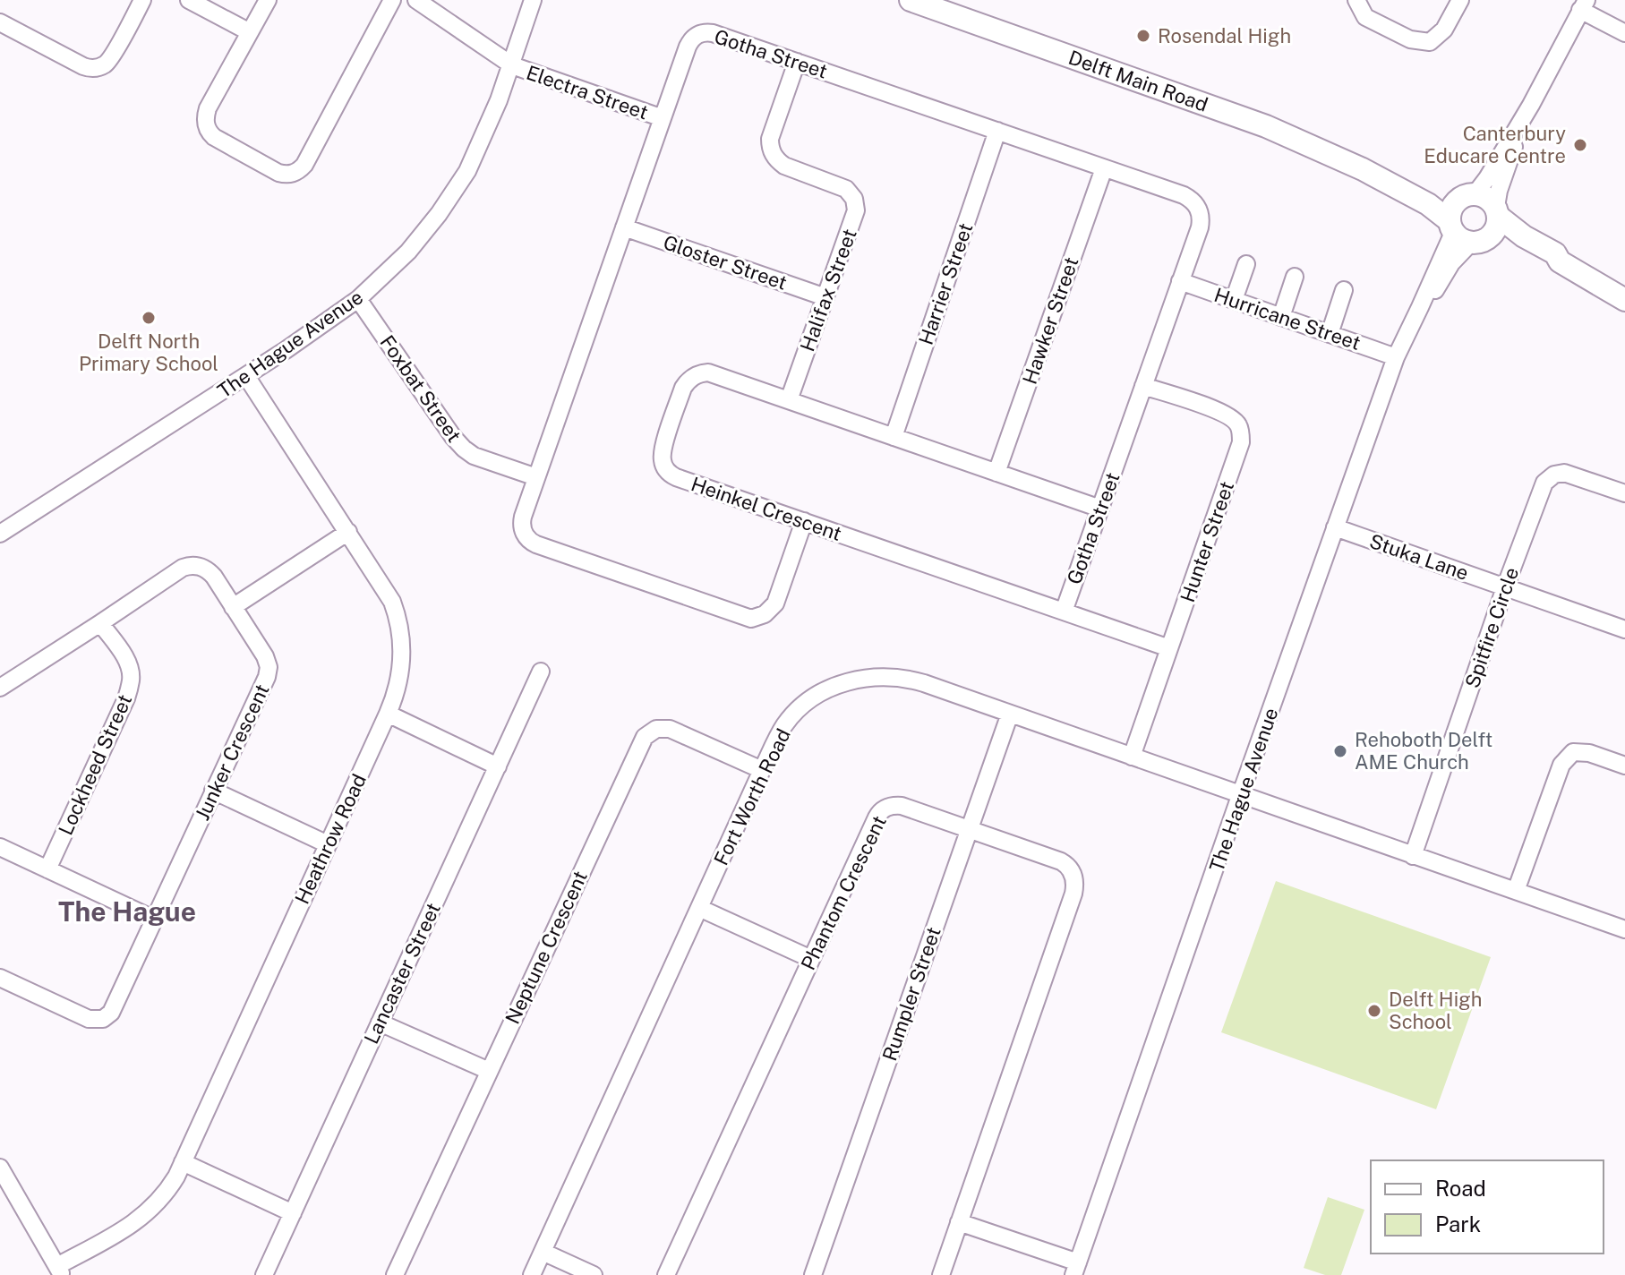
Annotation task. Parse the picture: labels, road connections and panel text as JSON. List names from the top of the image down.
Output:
{
  "streets": {
    "street": [
      "Gotha Street",
      "Delft Main Road",
      "Electra Street",
      "Gloster Street",
      "Harrier Street",
      "Halifax Street",
      "Hurricane Street",
      "Hawker Street",
      "The Hague Avenue",
      "Foxbat Street",
      "Heinkel Crescent",
      "Hunter Street",
      "Stuka Lane",
      "Spitfire Circle",
      "Junker Crescent",
      "Lockheed Street",
      "Fort Worth Road",
      "Heathrow Road",
      "Phantom Crescent",
      "Neptune Crescent",
      "Lancaster Street",
      "Rumpler Street"
    ]
  },
  "crossings": [
    ["Gotha Street", "Electra Street"],
    ["Gotha Street", "Gloster Street"],
    ["Gotha Street", "Harrier Street"],
    ["Gotha Street", "Halifax Street"],
    ["Gotha Street", "Hurricane Street"],
    ["Gotha Street", "Hawker Street"],
    ["Gotha Street", "Foxbat Street"],
    ["Gotha Street", "Heinkel Crescent"],
    ["Gotha Street", "Hunter Street"],
    ["Delft Main Road", "The Hague Avenue"],
    ["Electra Street", "The Hague Avenue"],
    ["Gloster Street", "Halifax Street"],
    ["Harrier Street", "Heinkel Crescent"],
    ["Halifax Street", "Heinkel Crescent"],
    ["Hurricane Street", "The Hague Avenue"],
    ["Hawker Street", "Heinkel Crescent"],
    ["The Hague Avenue", "Foxbat Street"],
    ["The Hague Avenue", "Stuka Lane"],
    ["The Hague Avenue", "Fort Worth Road"],
    ["The Hague Avenue", "Heathrow Road"],
    ["Heinkel Crescent", "Hunter Street"],
    ["Hunter Street", "Fort Worth Road"],
    ["Stuka Lane", "Spitfire Circle"],
    ["Junker Crescent", "Lockheed Street"],
    ["Fort Worth Road", "Neptune Crescent"],
    ["Fort Worth Road", "Rumpler Street"],
    ["Phantom Crescent", "Rumpler Street"]
  ],
  "districts": ["The Hague"],
  "places": [
    "Rosendal High",
    "Canterbury Educare Centre",
    "Delft North Primary School",
    "Rehoboth Delft AME Church",
    "Delft High School"
  ],
  "legend": ["Road", "Park"]
}
